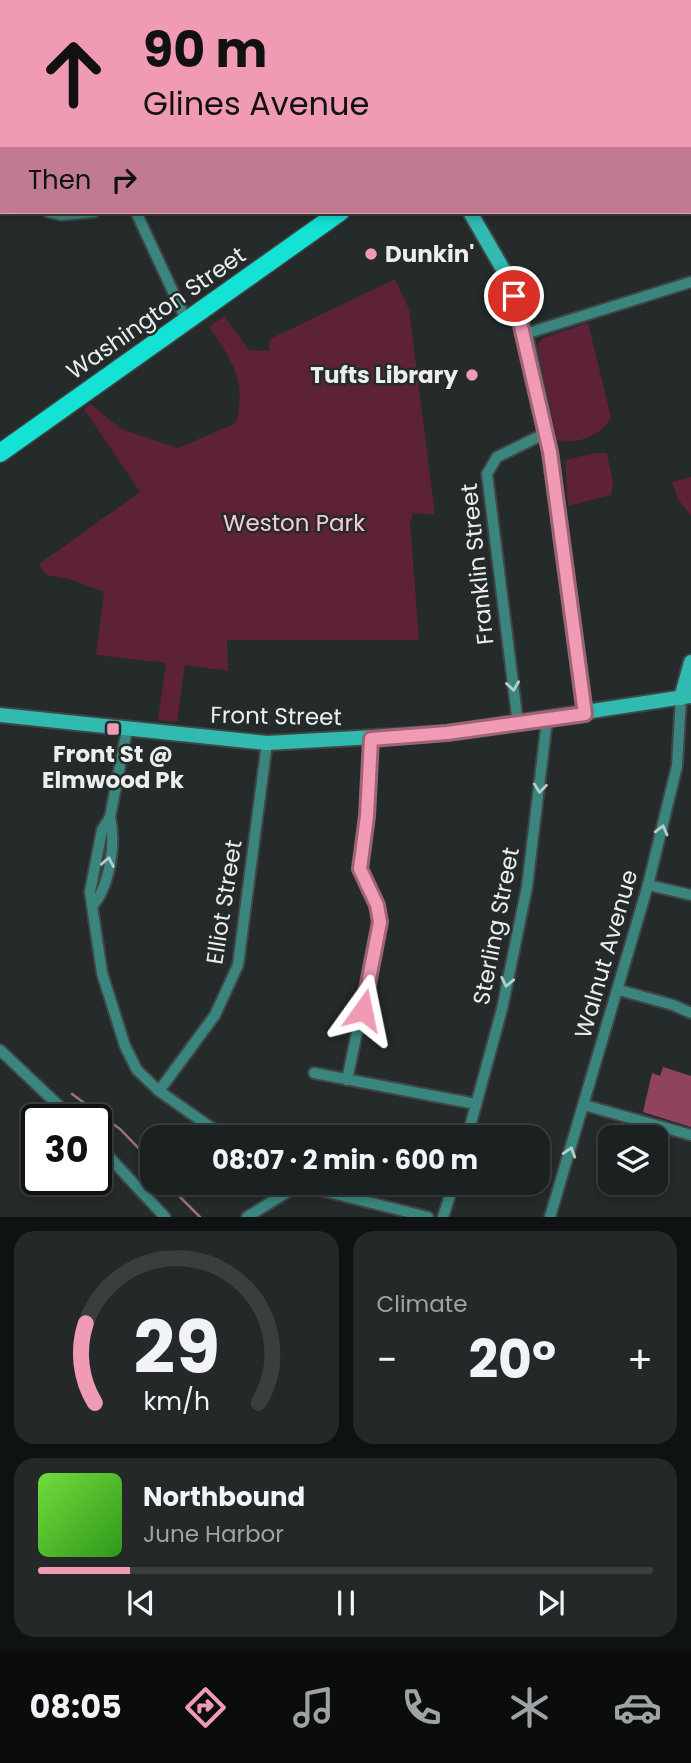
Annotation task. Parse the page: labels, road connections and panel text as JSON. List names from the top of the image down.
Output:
{
  "streets": {
    "main road": ["Washington Street"],
    "street": [
      "Franklin Street",
      "Front Street",
      "Elliot Street",
      "Sterling Street",
      "Walnut Avenue"
    ]
  },
  "crossings": [
    ["Franklin Street", "Front Street"],
    ["Front Street", "Elliot Street"],
    ["Front Street", "Sterling Street"],
    ["Front Street", "Walnut Avenue"]
  ],
  "one_way": ["Sterling Street", "Walnut Avenue"],
  "parks": ["Weston Park"],
  "places": {
    "other": ["Dunkin'", "Tufts Library"],
    "transit": ["Front St @ Elmwood Pk"]
  },
  "page": {
    "turn": ["90 m", "Glines Avenue"],
    "then": "Then",
    "limit": "30",
    "trip": "08:07 · 2 min · 600 m",
    "tile": "Climate",
    "heat": ["−", "20°", "+"],
    "song": ["Northbound", "June Harbor"],
    "tabs": "08:05",
    "gauge": ["29", "km/h"]
  }
}
